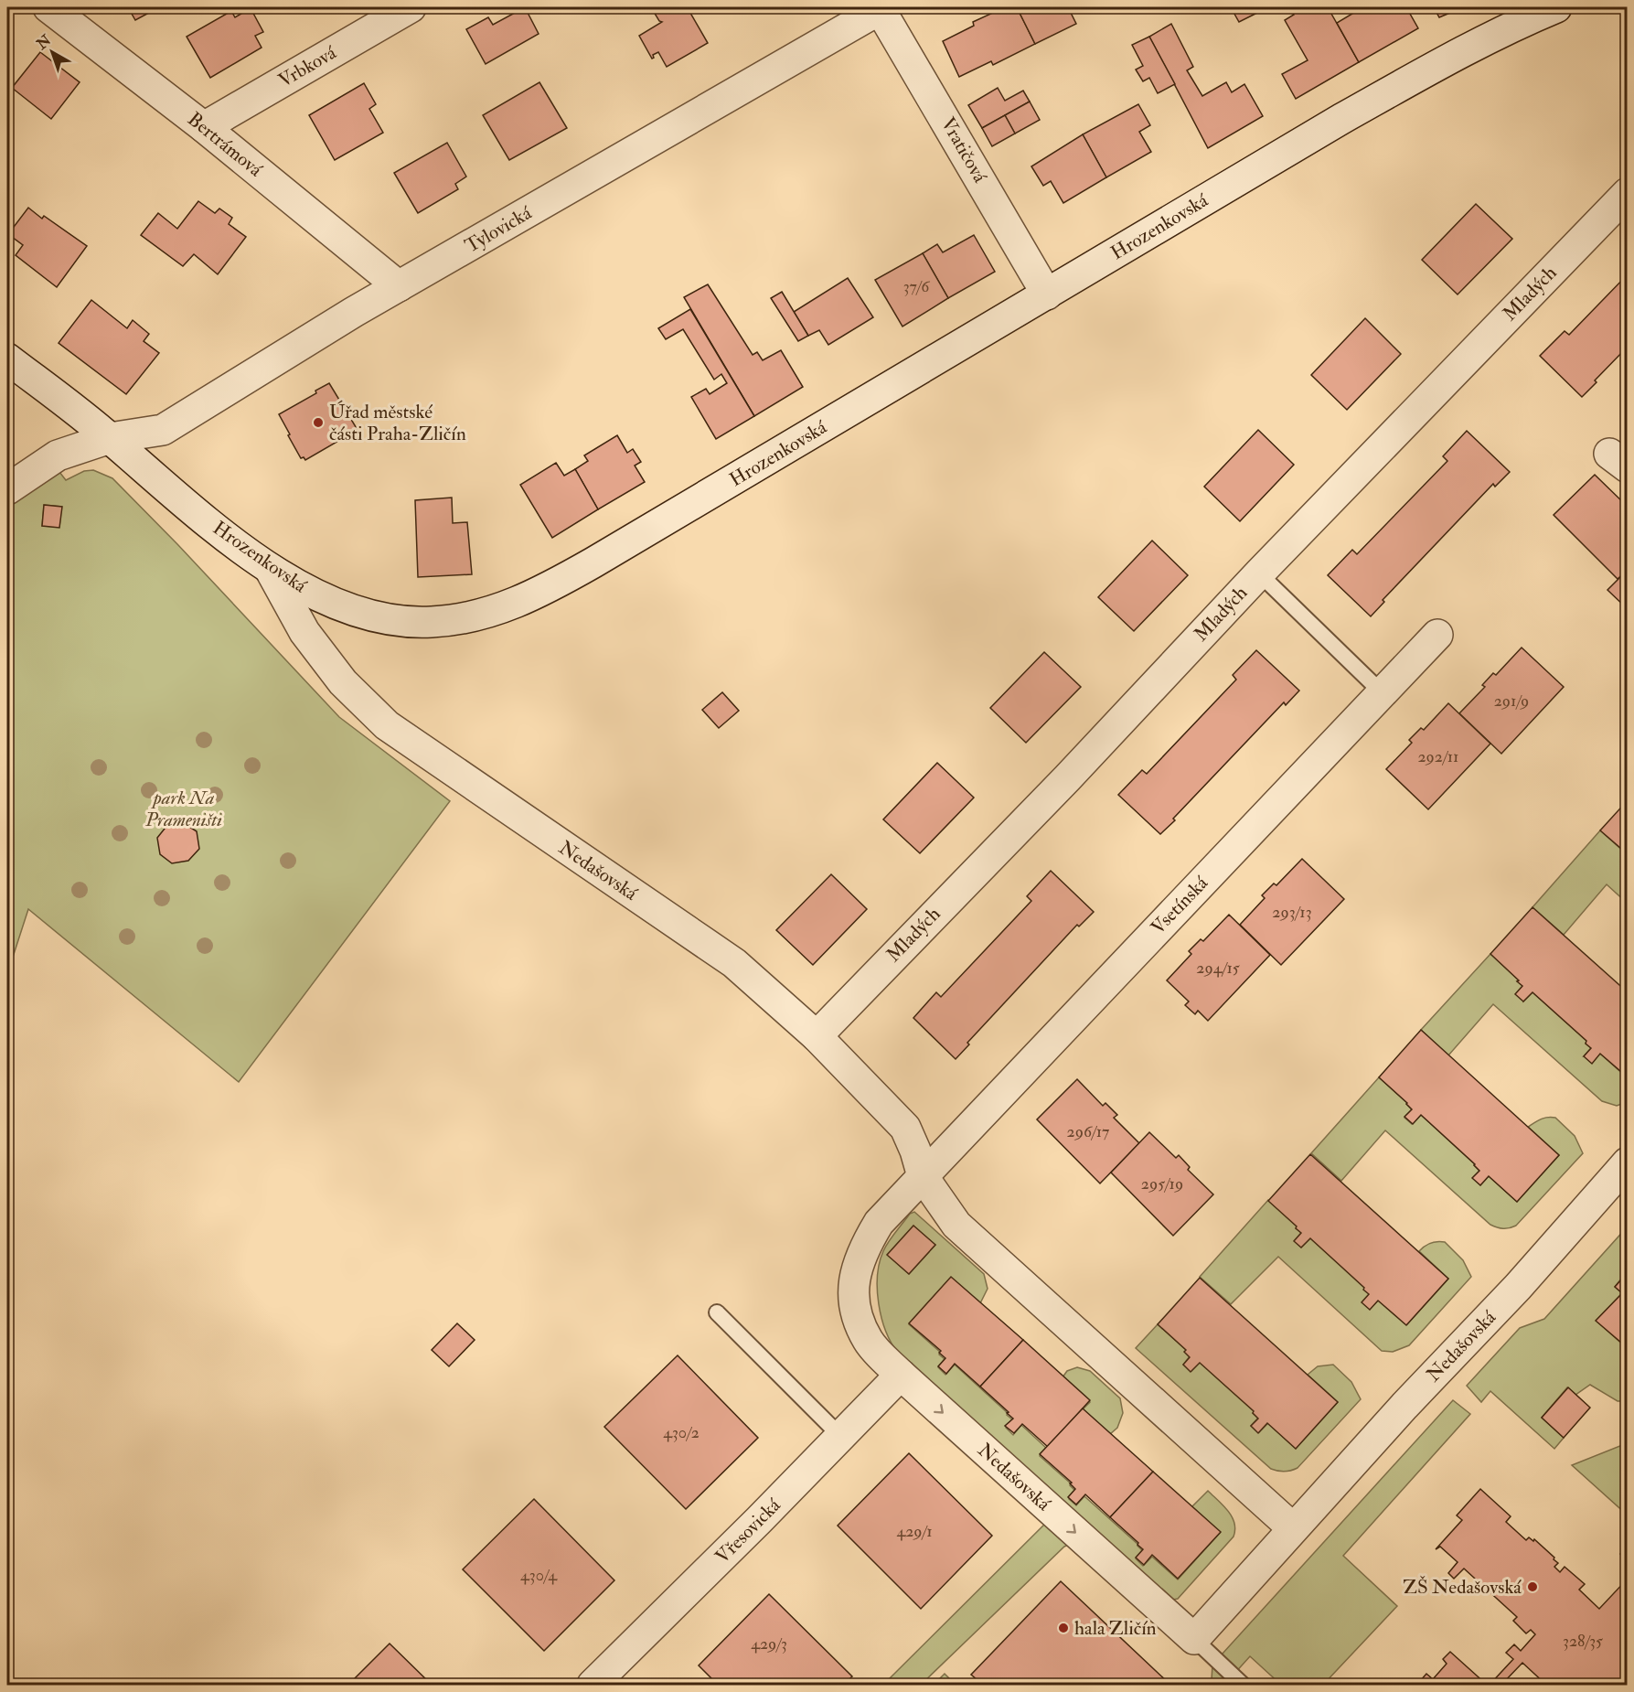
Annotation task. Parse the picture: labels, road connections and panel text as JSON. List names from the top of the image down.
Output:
{
  "streets": {
    "street": [
      "Vrbková",
      "Bertrámová",
      "Vratičová",
      "Hrozenkovská",
      "Tylovická",
      "Mladých",
      "Nedašovská",
      "Vsetínská",
      "Vřesovická"
    ]
  },
  "crossings": [
    ["Vrbková", "Bertrámová"],
    ["Bertrámová", "Tylovická"],
    ["Vratičová", "Hrozenkovská"],
    ["Vratičová", "Tylovická"],
    ["Hrozenkovská", "Tylovická"],
    ["Hrozenkovská", "Nedašovská"],
    ["Mladých", "Nedašovská"],
    ["Nedašovská", "Vsetínská"],
    ["Nedašovská", "Vřesovická"]
  ],
  "parks": ["park Na Prameništi"],
  "places": ["Úřad městské části Praha-Zličín", "ZŠ Nedašovská", "hala Zličín"],
  "house_numbers": [
    "37/6",
    "291/9",
    "292/11",
    "293/13",
    "294/15",
    "296/17",
    "295/19",
    "430/2",
    "429/1",
    "430/4",
    "328/35",
    "429/3"
  ],
  "north": "top left"
}
